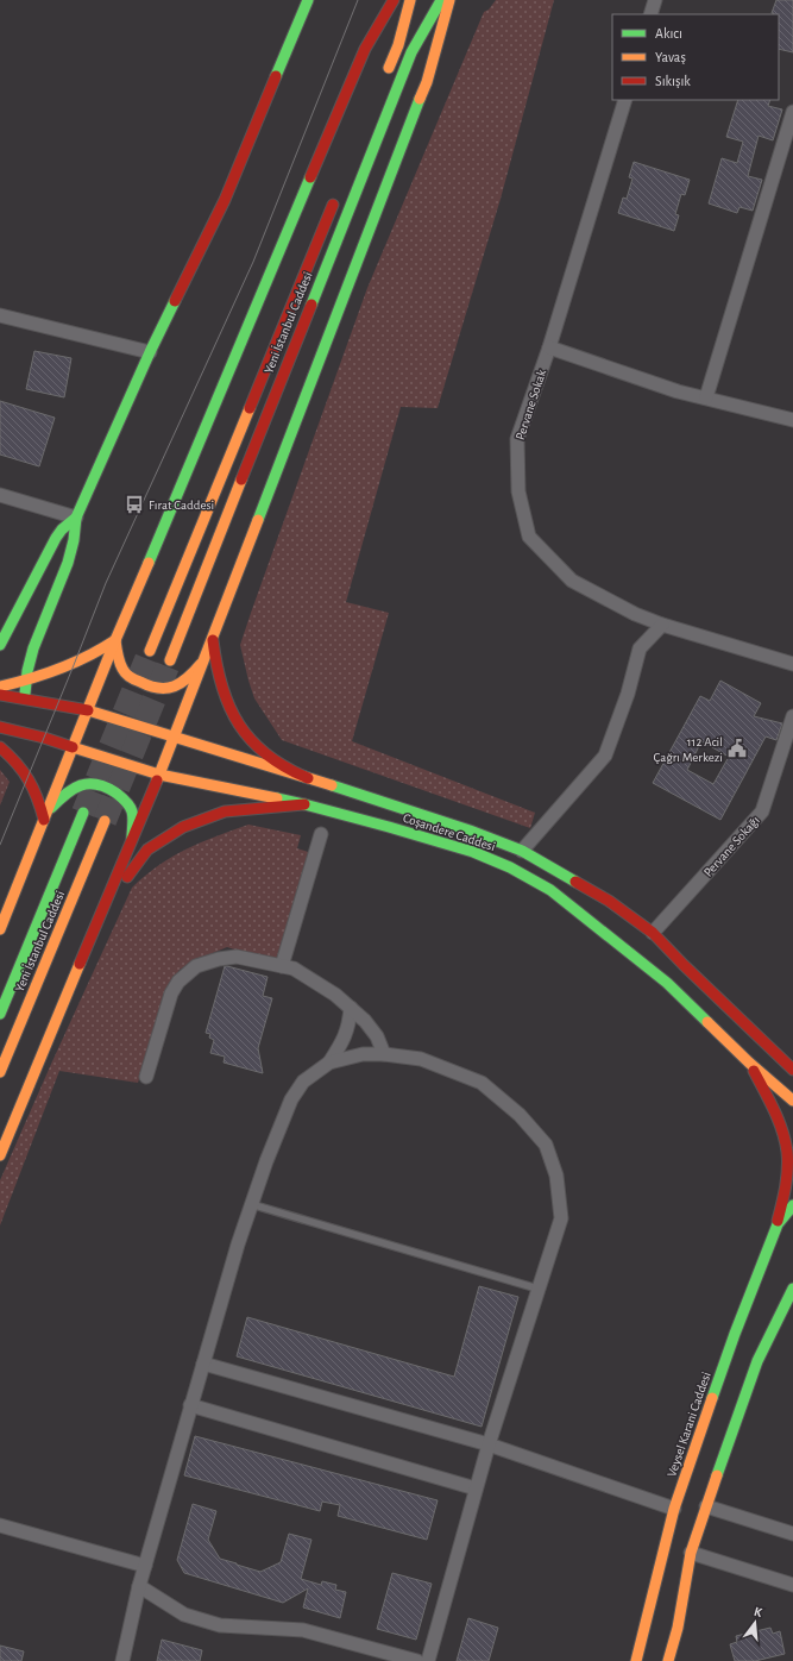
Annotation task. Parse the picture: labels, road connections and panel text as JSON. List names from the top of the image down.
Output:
{
  "streets": {
    "main road": ["Yeni İstanbul Caddesi", "Coşandere Caddesi", "Veysel Karani Caddesi"],
    "street": ["Pervane Sokak", "Pervane Sokağı"]
  },
  "crossings": [
    ["Coşandere Caddesi", "Pervane Sokağı"]
  ],
  "places": {
    "bus stop": ["Fırat Caddesi"],
    "public building": ["112 Acil Çağrı Merkezi"]
  },
  "legend": ["Akıcı", "Yavaş", "Sıkışık"],
  "north": "top"
}
